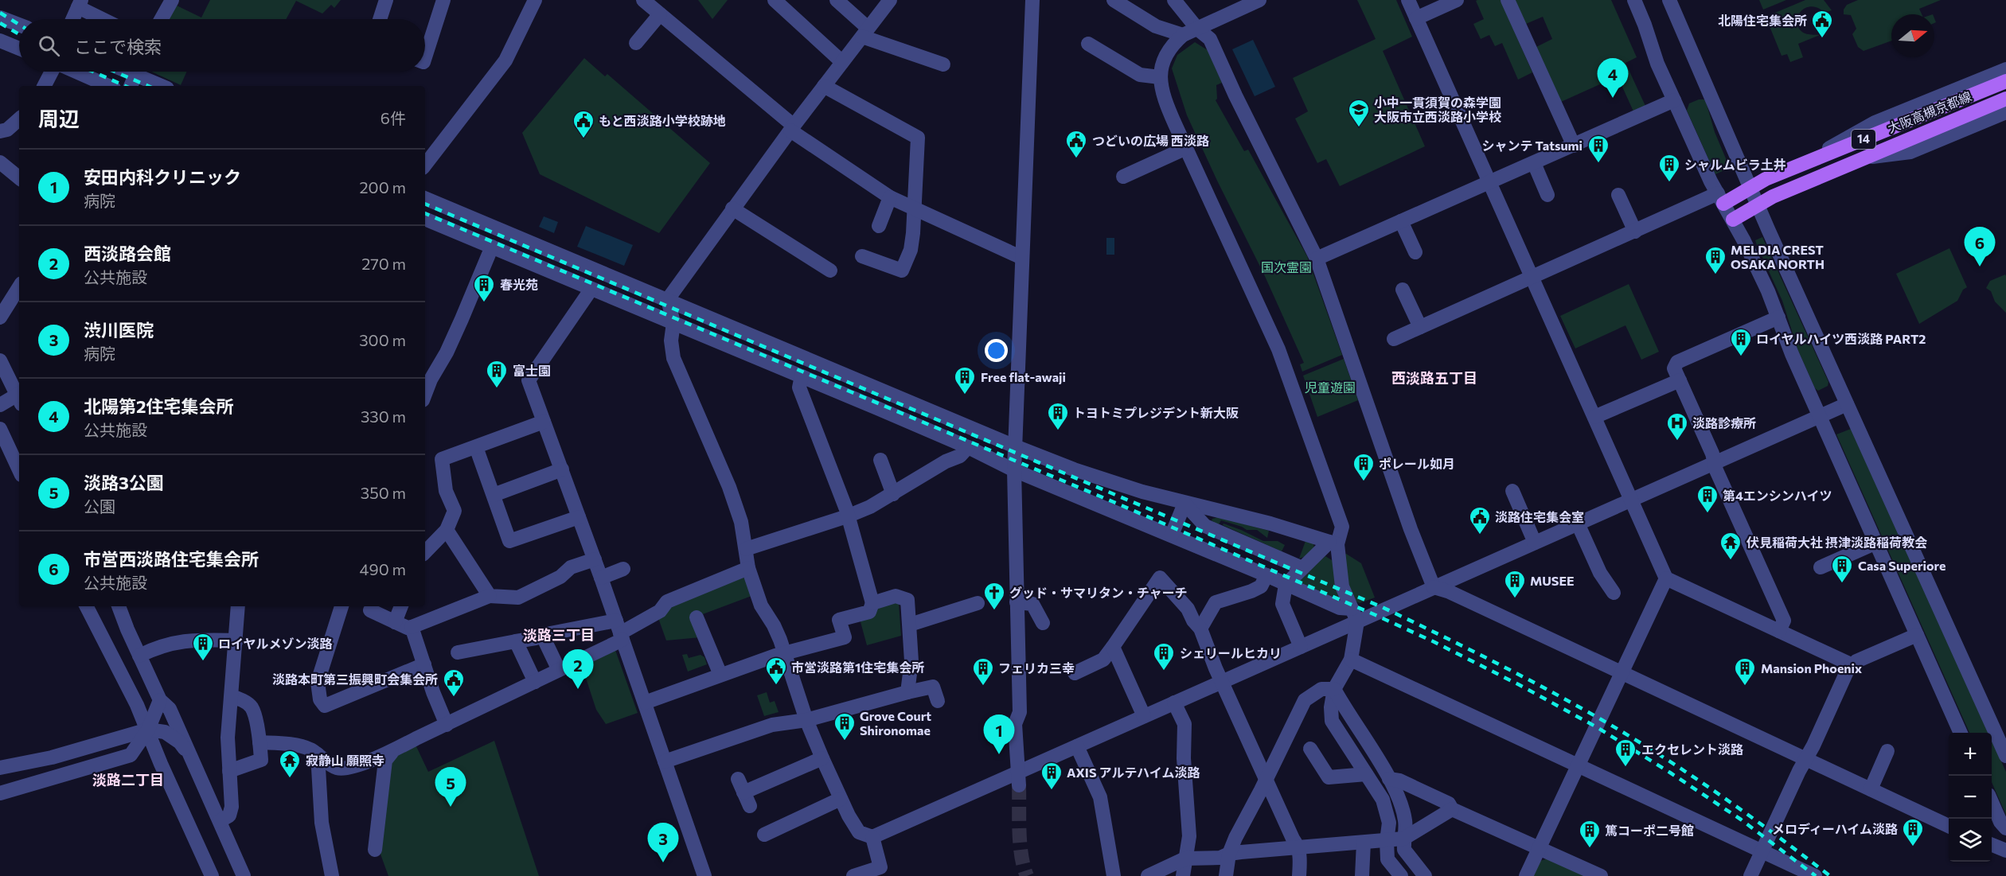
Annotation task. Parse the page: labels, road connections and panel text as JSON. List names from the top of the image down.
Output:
{
  "streets": {
    "main road": ["大阪高槻京都線", "14"]
  },
  "districts": ["西淡路五丁目", "淡路三丁目", "淡路二丁目"],
  "parks": ["国次霊園", "児童遊園"],
  "places": {
    "public building": [
      "北陽住宅集会所",
      "もと西淡路小学校跡地",
      "つどいの広場 西淡路",
      "淡路住宅集会室",
      "市営淡路第1住宅集会所",
      "淡路本町第三振興町会集会所"
    ],
    "school or university": ["小中一貫須賀の森学園 大阪市立西淡路小学校"],
    "building": [
      "シャンテ Tatsumi",
      "シャルムビラ土井",
      "MELDIA CREST OSAKA NORTH",
      "春光苑",
      "ロイヤルハイツ西淡路 PART2",
      "富士園",
      "Free flat-awaji",
      "トヨトミプレジデント新大阪",
      "ポレール如月",
      "第4エンシンハイツ",
      "Casa Superiore",
      "MUSEE",
      "ロイヤルメゾン淡路",
      "シェリールヒカリ",
      "フェリカ三幸",
      "Mansion Phoenix",
      "Grove Court Shironomae",
      "エクセレント淡路",
      "AXIS アルテハイム淡路",
      "メロディーハイム淡路",
      "篤コーポ二号館"
    ],
    "hospital": ["淡路診療所"],
    "temple": ["伏見稲荷大社 摂津淡路稲荷教会", "寂静山 願照寺"],
    "church": ["グッド・サマリタン・チャーチ"]
  },
  "north": "right",
  "page": {
    "search": "ここで検索",
    "pins": [
      "4",
      "6",
      "2",
      "1",
      "5",
      "3"
    ],
    "heading": ["周辺", "6件"],
    "list": [
      {
        "mark": "1",
        "name": "安田内科クリニック",
        "note": "病院",
        "value": "200 m"
      },
      {
        "mark": "2",
        "name": "西淡路会館",
        "note": "公共施設",
        "value": "270 m"
      },
      {
        "mark": "3",
        "name": "渋川医院",
        "note": "病院",
        "value": "300 m"
      },
      {
        "mark": "4",
        "name": "北陽第2住宅集会所",
        "note": "公共施設",
        "value": "330 m"
      },
      {
        "mark": "5",
        "name": "淡路3公園",
        "note": "公園",
        "value": "350 m"
      },
      {
        "mark": "6",
        "name": "市営西淡路住宅集会所",
        "note": "公共施設",
        "value": "490 m"
      }
    ],
    "map_buttons": ["+", "−"]
  }
}
